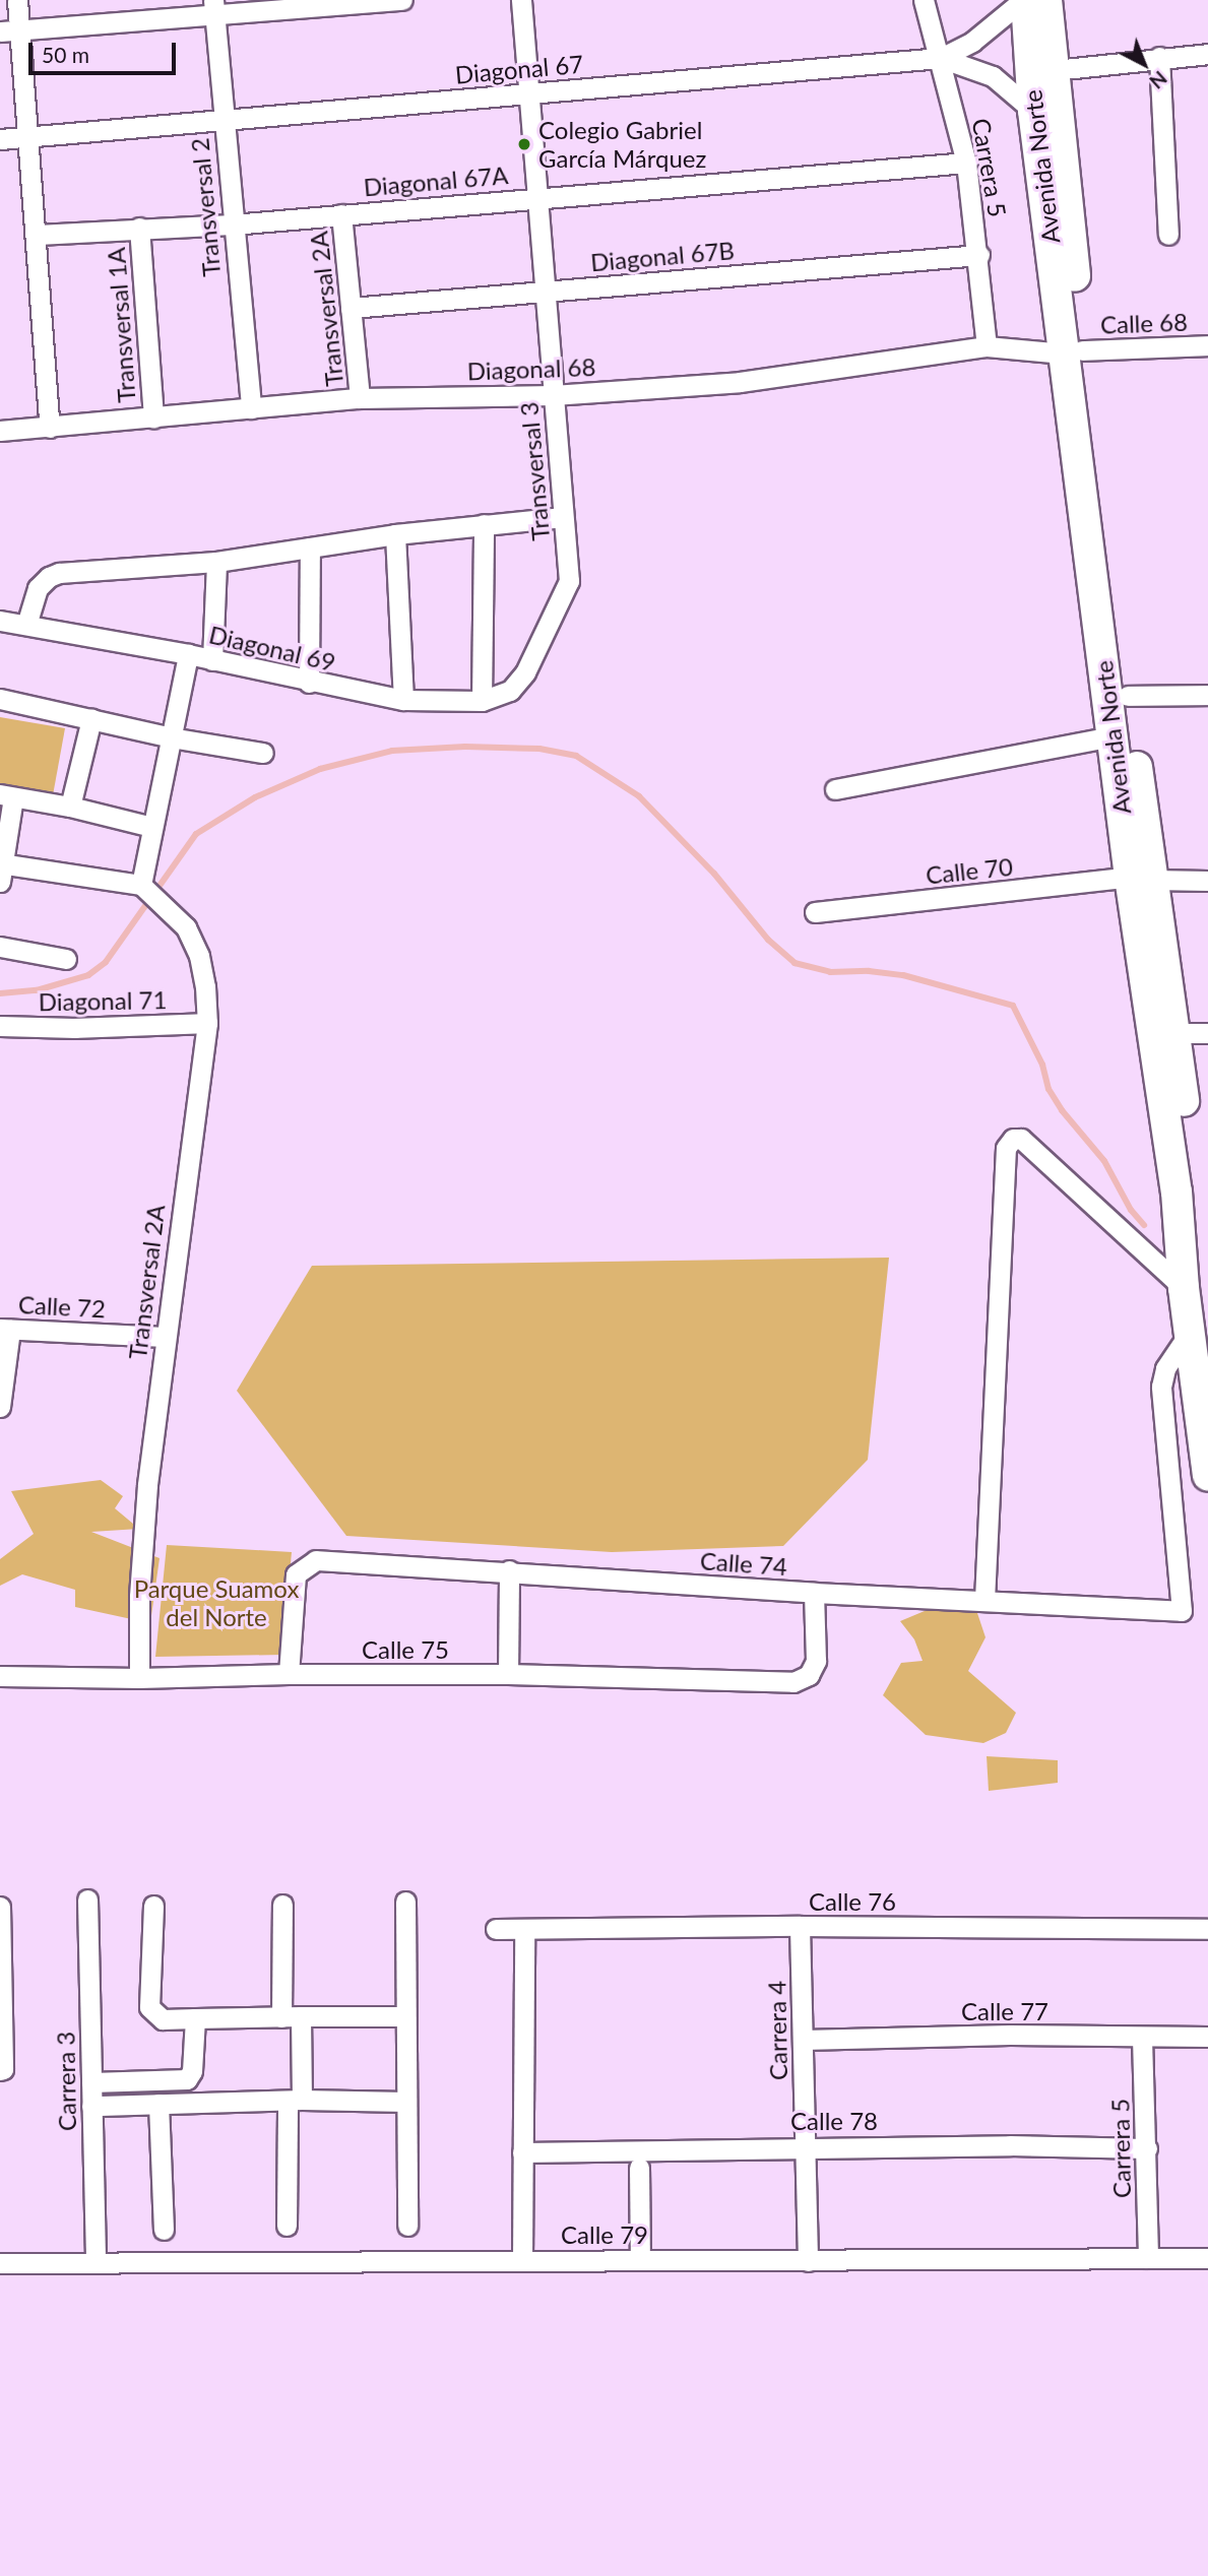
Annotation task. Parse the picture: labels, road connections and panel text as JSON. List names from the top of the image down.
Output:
{
  "streets": {
    "main road": ["Avenida Norte"],
    "street": [
      "Diagonal 67",
      "Carrera 5",
      "Diagonal 67A",
      "Transversal 2",
      "Diagonal 67B",
      "Transversal 2A",
      "Calle 68",
      "Transversal 1A",
      "Diagonal 68",
      "Transversal 3",
      "Diagonal 69",
      "Calle 70",
      "Diagonal 71",
      "Calle 72",
      "Calle 74",
      "Calle 75",
      "Calle 76",
      "Calle 77",
      "Carrera 4",
      "Carrera 3",
      "Calle 78",
      "Calle 79"
    ]
  },
  "crossings": [
    ["Diagonal 67", "Avenida Norte"],
    ["Diagonal 67", "Carrera 5"],
    ["Diagonal 67", "Transversal 2"],
    ["Diagonal 67", "Transversal 3"],
    ["Avenida Norte", "Calle 68"],
    ["Avenida Norte", "Diagonal 68"],
    ["Avenida Norte", "Calle 70"],
    ["Avenida Norte", "Calle 74"],
    ["Carrera 5", "Diagonal 67A"],
    ["Carrera 5", "Diagonal 67B"],
    ["Carrera 5", "Diagonal 68"],
    ["Carrera 5", "Calle 77"],
    ["Carrera 5", "Calle 78"],
    ["Carrera 5", "Calle 79"],
    ["Diagonal 67A", "Transversal 2"],
    ["Diagonal 67A", "Transversal 2A"],
    ["Diagonal 67A", "Transversal 1A"],
    ["Diagonal 67A", "Transversal 3"],
    ["Transversal 2", "Diagonal 68"],
    ["Diagonal 67B", "Transversal 2A"],
    ["Diagonal 67B", "Transversal 3"],
    ["Transversal 2A", "Diagonal 68"],
    ["Transversal 2A", "Diagonal 71"],
    ["Transversal 2A", "Calle 72"],
    ["Transversal 2A", "Calle 75"],
    ["Calle 68", "Diagonal 68"],
    ["Transversal 1A", "Diagonal 68"],
    ["Diagonal 68", "Transversal 3"],
    ["Transversal 3", "Diagonal 69"],
    ["Calle 74", "Calle 75"],
    ["Calle 76", "Carrera 4"],
    ["Calle 77", "Carrera 4"],
    ["Carrera 4", "Calle 78"],
    ["Carrera 4", "Calle 79"],
    ["Carrera 3", "Calle 79"]
  ],
  "parks": ["Parque Suamox del Norte"],
  "places": ["Colegio Gabriel García Márquez"],
  "scale_bar": "50 m",
  "north": "bottom right"
}
